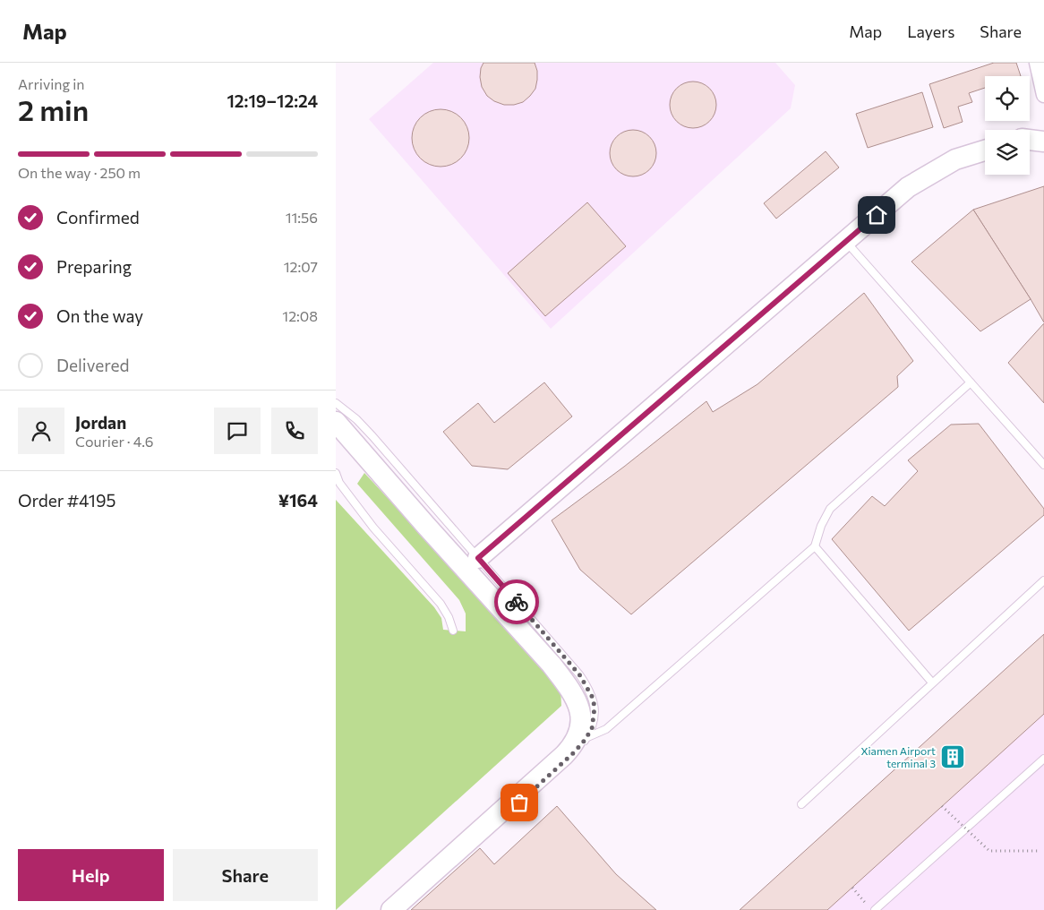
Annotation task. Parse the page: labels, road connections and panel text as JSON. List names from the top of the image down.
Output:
{
  "places": {
    "building": ["Xiamen Airport terminal 3"]
  },
  "page": {
    "header": "Map",
    "nav": ["Map", "Layers", "Share"],
    "heading": ["2 min", "Arriving in", "12:19–12:24"],
    "panel": [
      "Jordan",
      "Courier · 4.6",
      "Order #4195",
      "¥164"
    ],
    "bar": "On the way · 250 m",
    "list": [
      ["Confirmed", "11:56"],
      ["Preparing", "12:07"],
      ["On the way", "12:08"],
      "Delivered"
    ],
    "buttons": ["Help", "Share"]
  }
}
